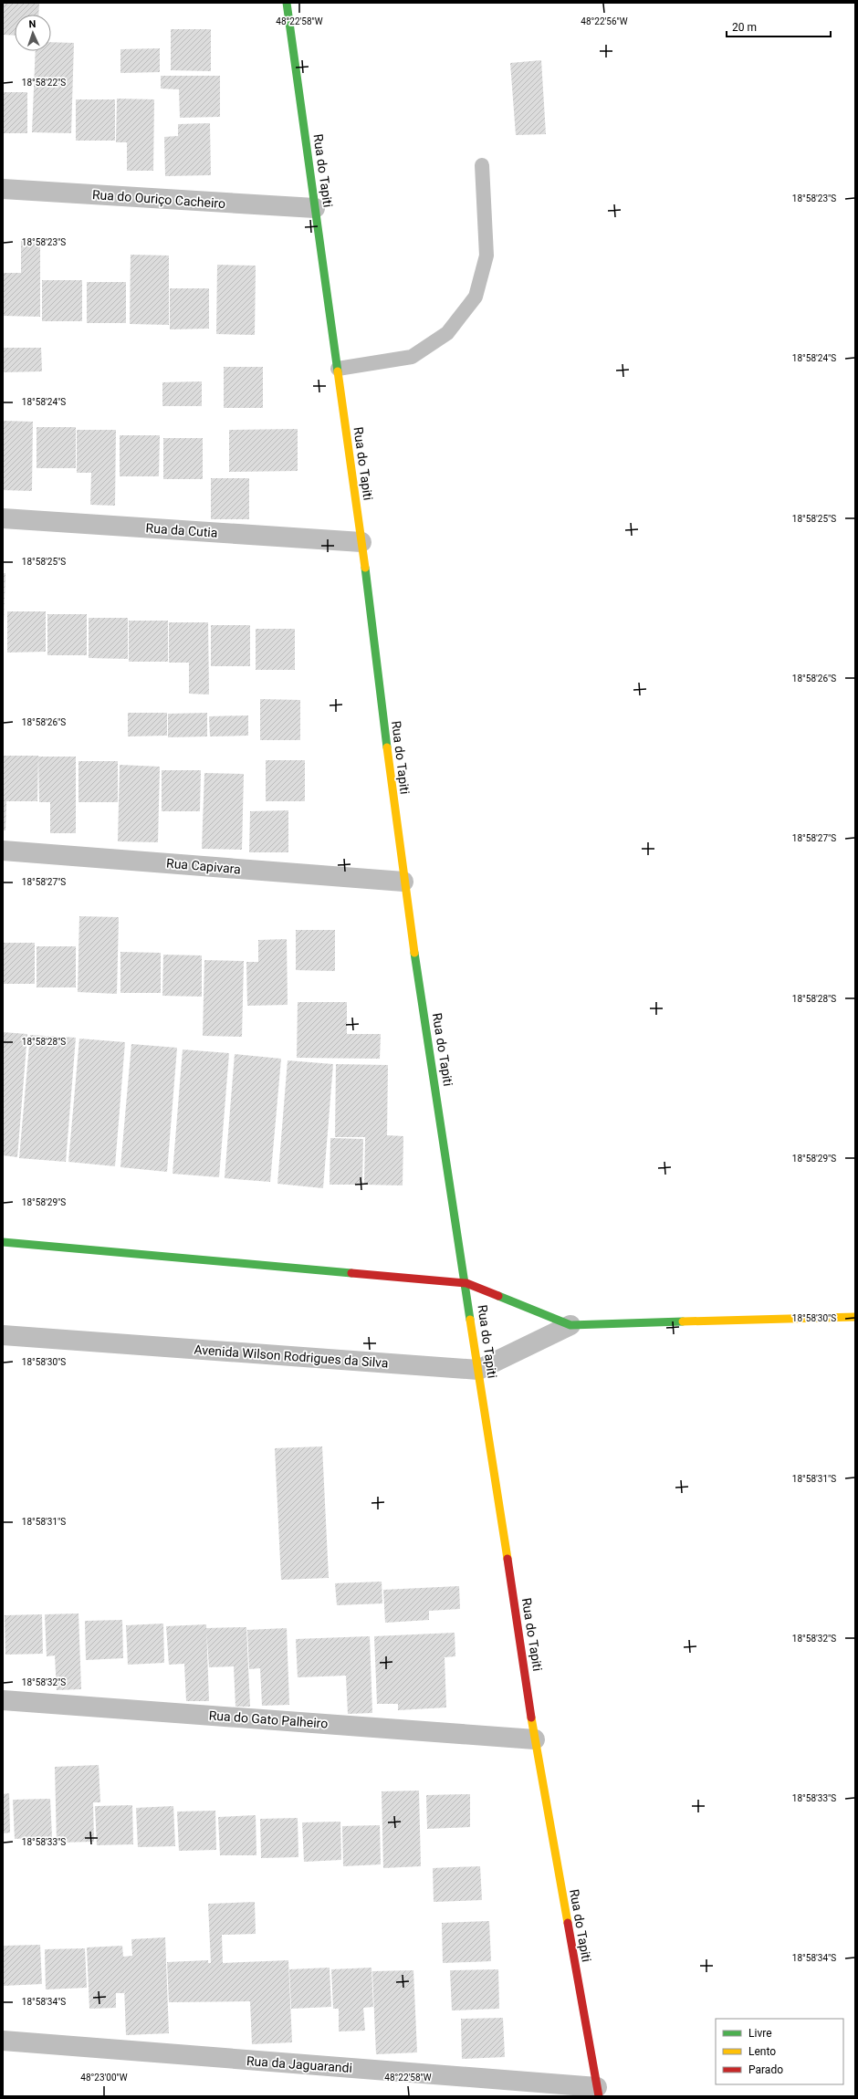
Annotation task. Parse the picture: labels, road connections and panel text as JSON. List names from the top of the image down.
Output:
{
  "streets": {
    "street": [
      "Rua do Tapiti",
      "Rua do Ouriço Cacheiro",
      "Rua da Cutia",
      "Rua Capivara",
      "Avenida Wilson Rodrigues da Silva",
      "Rua do Gato Palheiro",
      "Rua da Jaguarandi"
    ]
  },
  "crossings": [
    ["Rua do Tapiti", "Rua do Ouriço Cacheiro"],
    ["Rua do Tapiti", "Rua da Cutia"],
    ["Rua do Tapiti", "Rua Capivara"],
    ["Rua do Tapiti", "Avenida Wilson Rodrigues da Silva"],
    ["Rua do Tapiti", "Rua do Gato Palheiro"],
    ["Rua do Tapiti", "Rua da Jaguarandi"]
  ],
  "legend": ["Livre", "Lento", "Parado"],
  "scale_bar": "20 m",
  "north": "top",
  "coordinates": [
    "48°22'58\"W",
    "48°22'56\"W",
    "18°58'22\"S",
    "18°58'23\"S",
    "18°58'24\"S",
    "18°58'25\"S",
    "18°58'26\"S",
    "18°58'27\"S",
    "18°58'28\"S",
    "18°58'29\"S",
    "18°58'30\"S",
    "18°58'31\"S",
    "18°58'32\"S",
    "18°58'33\"S",
    "18°58'34\"S",
    "48°23'00\"W"
  ]
}
